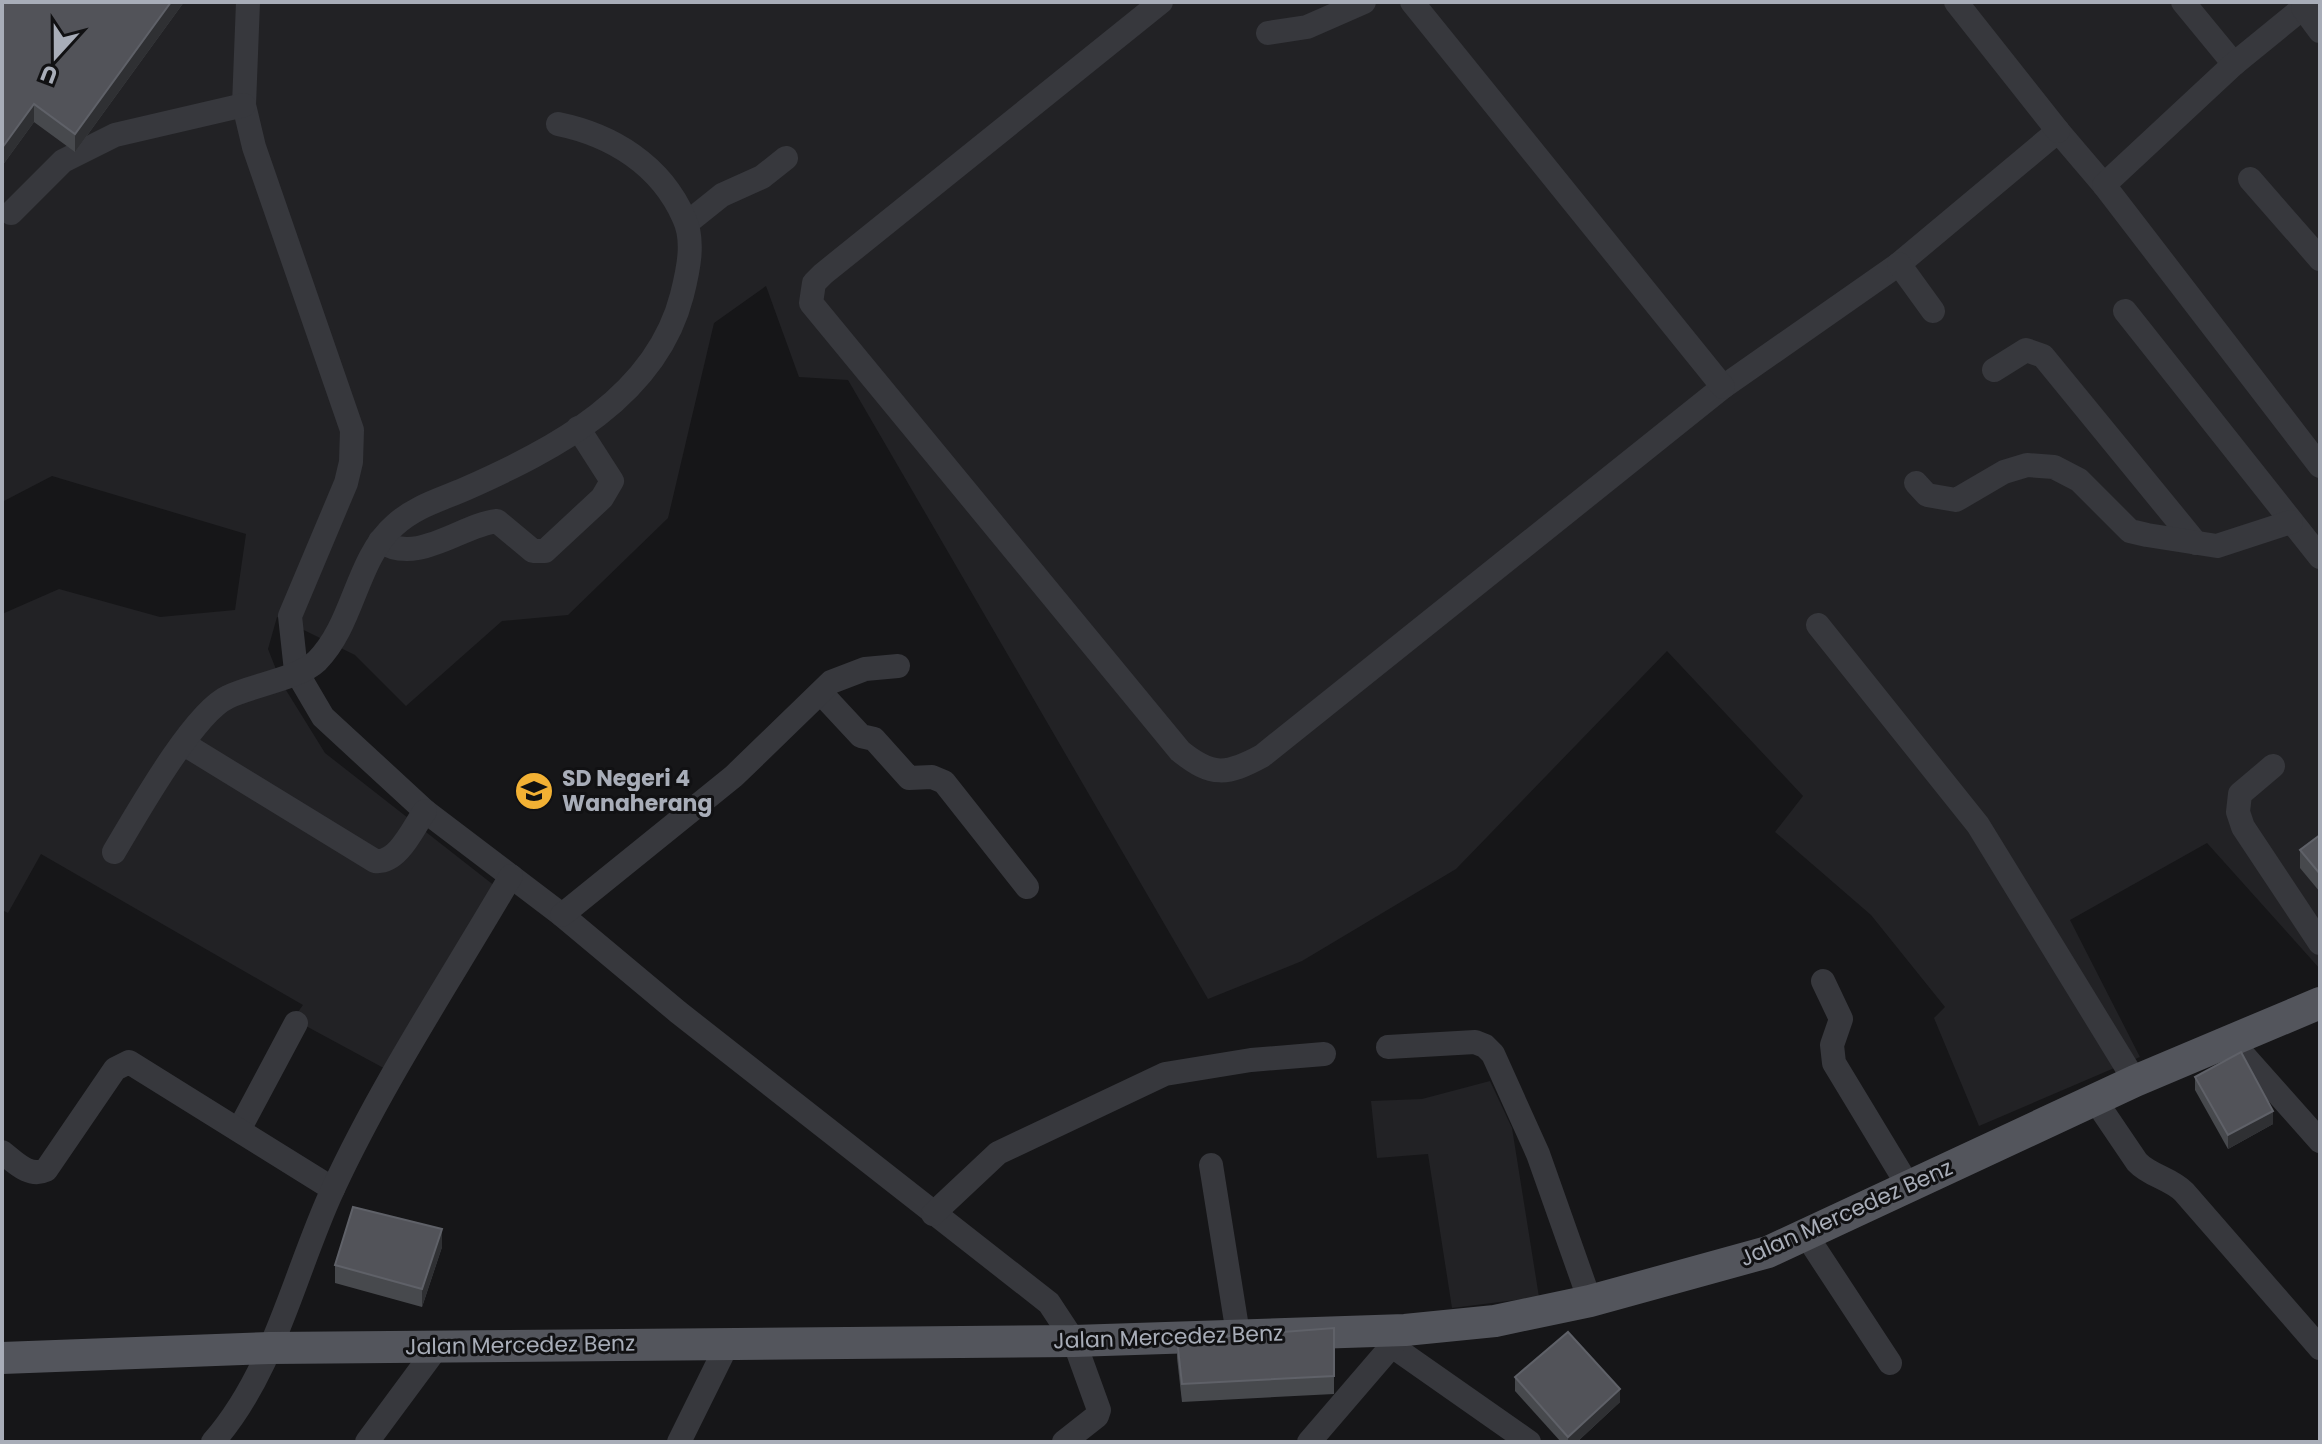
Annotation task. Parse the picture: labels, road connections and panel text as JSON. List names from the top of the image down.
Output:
{
  "streets": {
    "main road": ["Jalan Mercedez Benz"]
  },
  "places": {
    "school or university": ["SD Negeri 4 Wanaherang"]
  },
  "north": "bottom"
}
